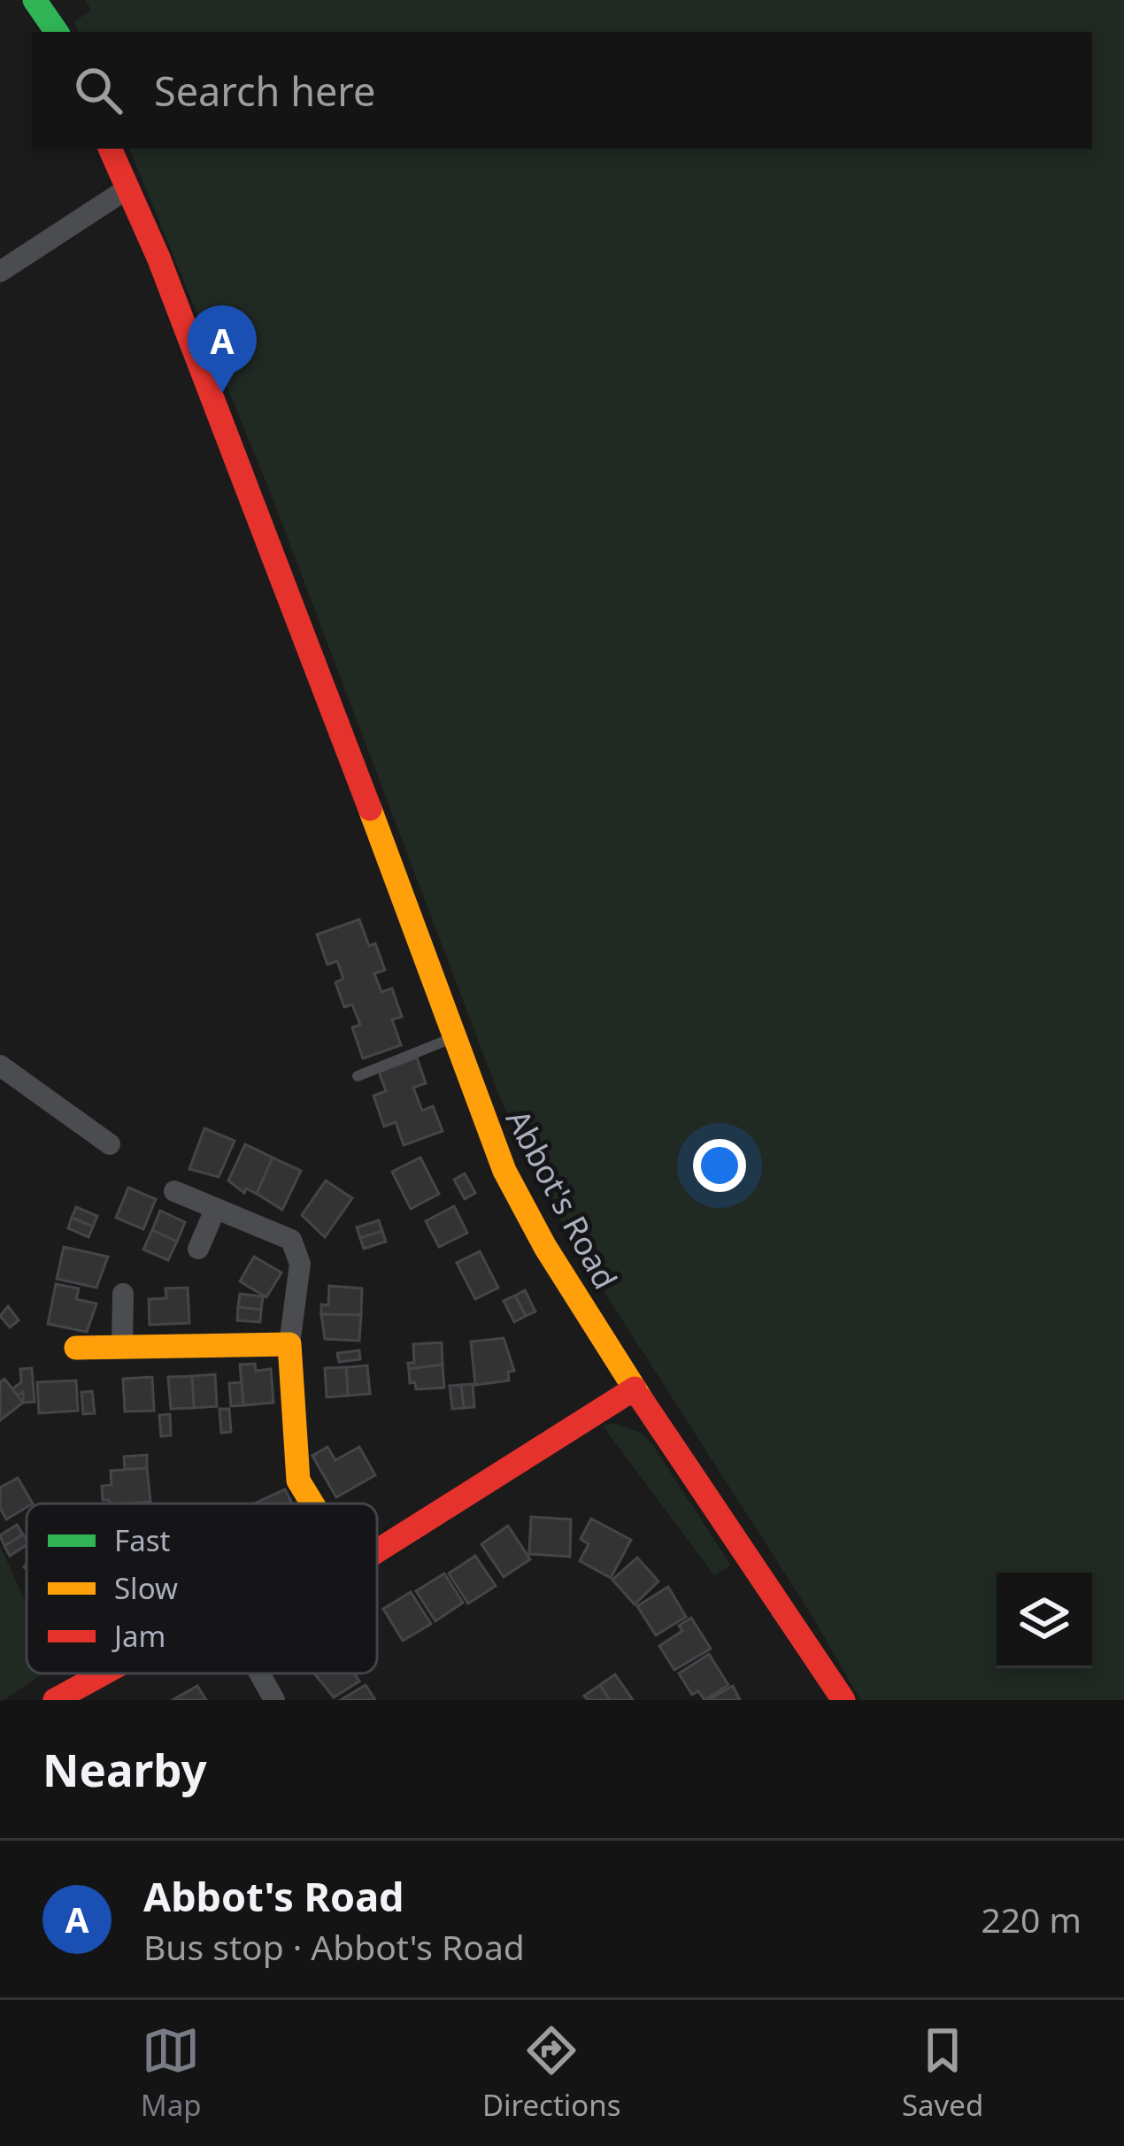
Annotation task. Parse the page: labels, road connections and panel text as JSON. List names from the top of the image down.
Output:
{
  "streets": {
    "street": ["Abbot's Road"]
  },
  "legend": ["Fast", "Slow", "Jam"],
  "page": {
    "search": "Search here",
    "pins": "A",
    "heading": "Nearby",
    "list": [
      {
        "mark": "A",
        "name": "Abbot's Road",
        "note": "Bus stop · Abbot's Road",
        "value": "220 m"
      }
    ],
    "nav": ["Map", "Directions", "Saved"]
  }
}
